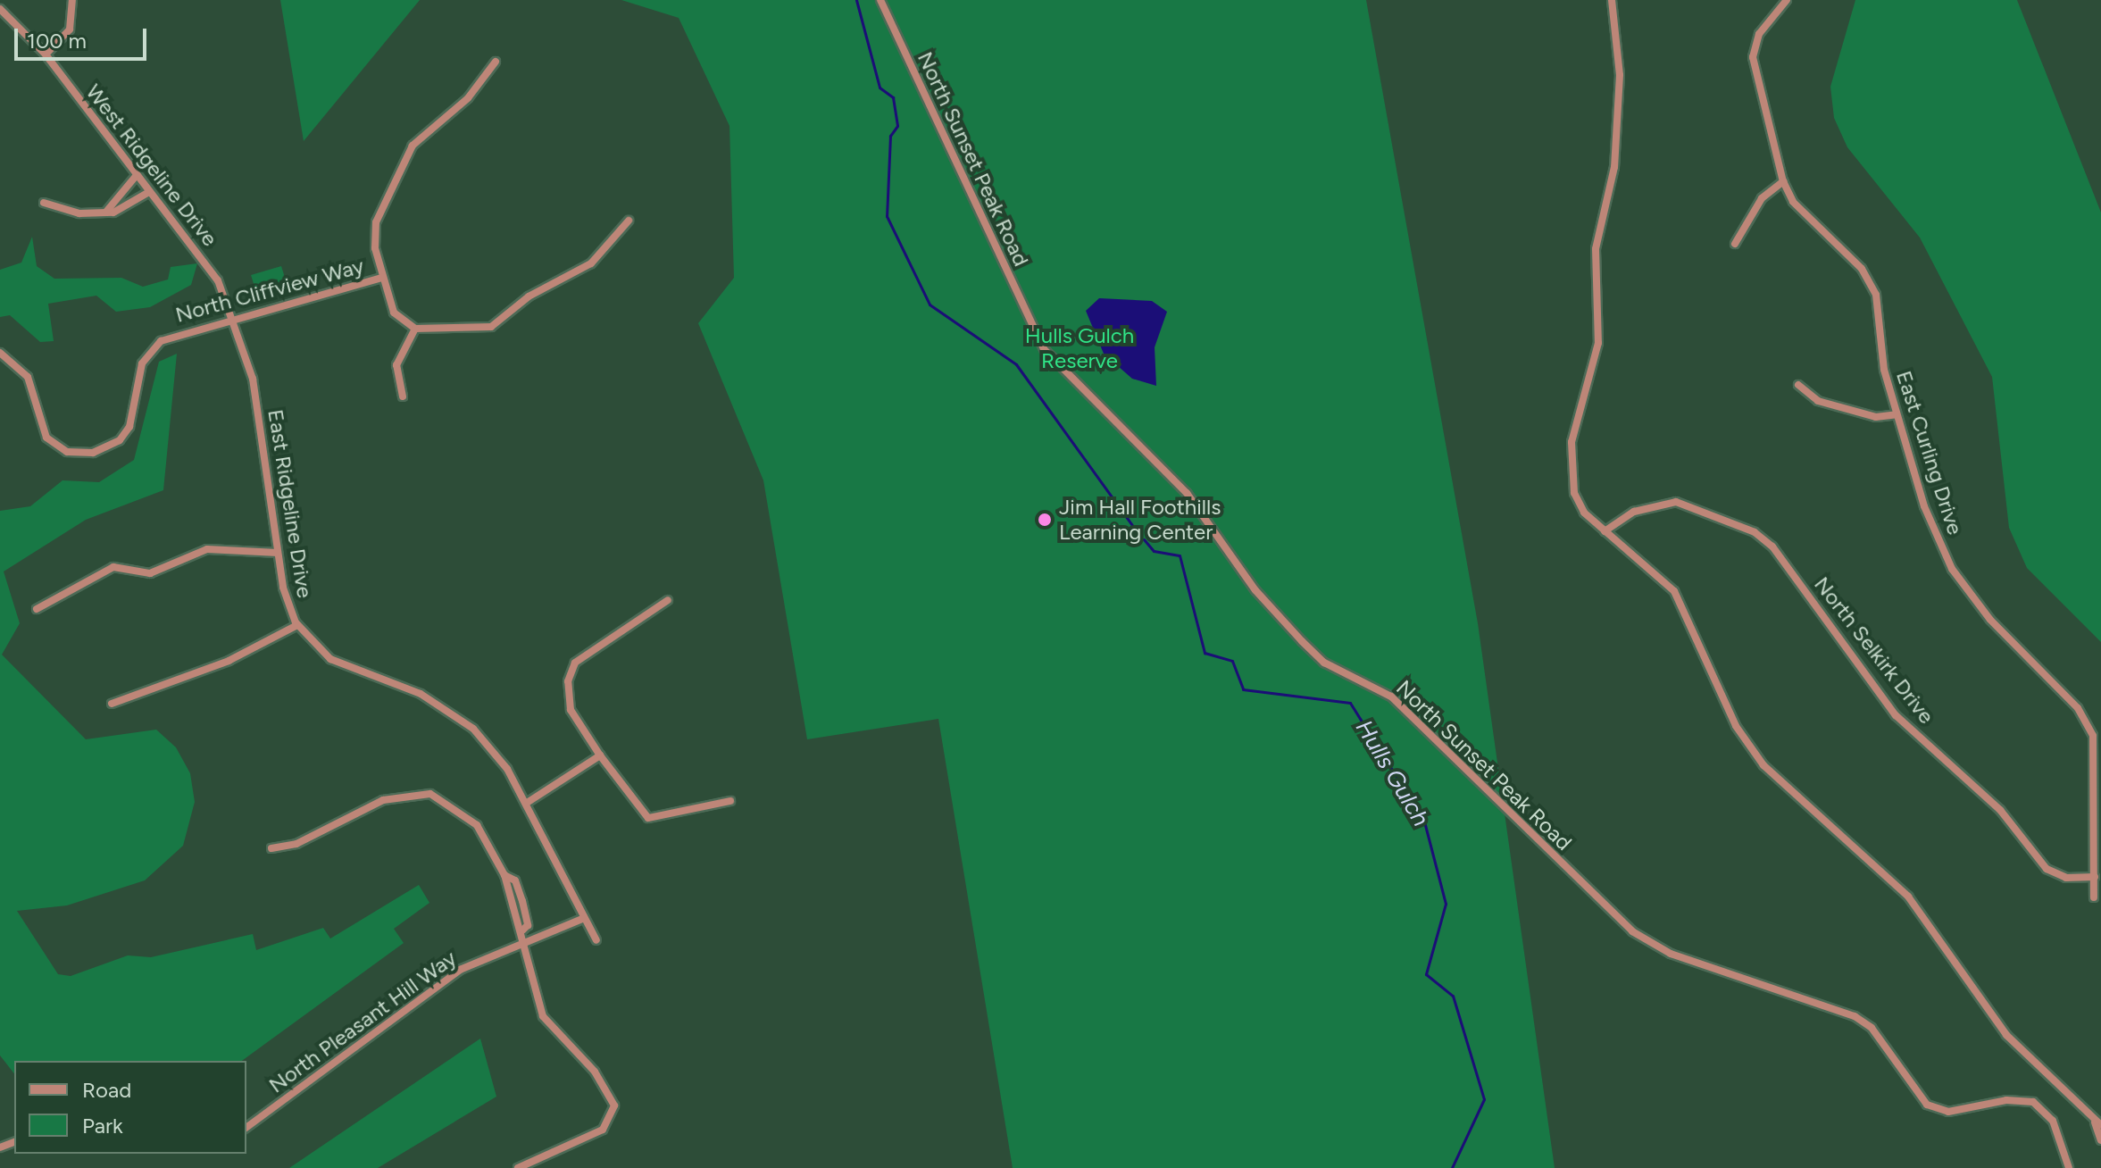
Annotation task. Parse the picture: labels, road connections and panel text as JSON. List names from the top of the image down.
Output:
{
  "streets": {
    "street": [
      "North Sunset Peak Road",
      "West Ridgeline Drive",
      "North Cliffview Way",
      "East Curling Drive",
      "East Ridgeline Drive",
      "North Selkirk Drive",
      "North Pleasant Hill Way"
    ]
  },
  "crossings": [
    ["West Ridgeline Drive", "North Cliffview Way"],
    ["West Ridgeline Drive", "East Ridgeline Drive"],
    ["North Cliffview Way", "East Ridgeline Drive"],
    ["East Curling Drive", "North Selkirk Drive"],
    ["East Ridgeline Drive", "North Pleasant Hill Way"]
  ],
  "water": ["Hulls Gulch"],
  "parks": ["Hulls Gulch Reserve"],
  "places": ["Jim Hall Foothills Learning Center"],
  "legend": ["Road", "Park"],
  "scale_bar": "100 m"
}
